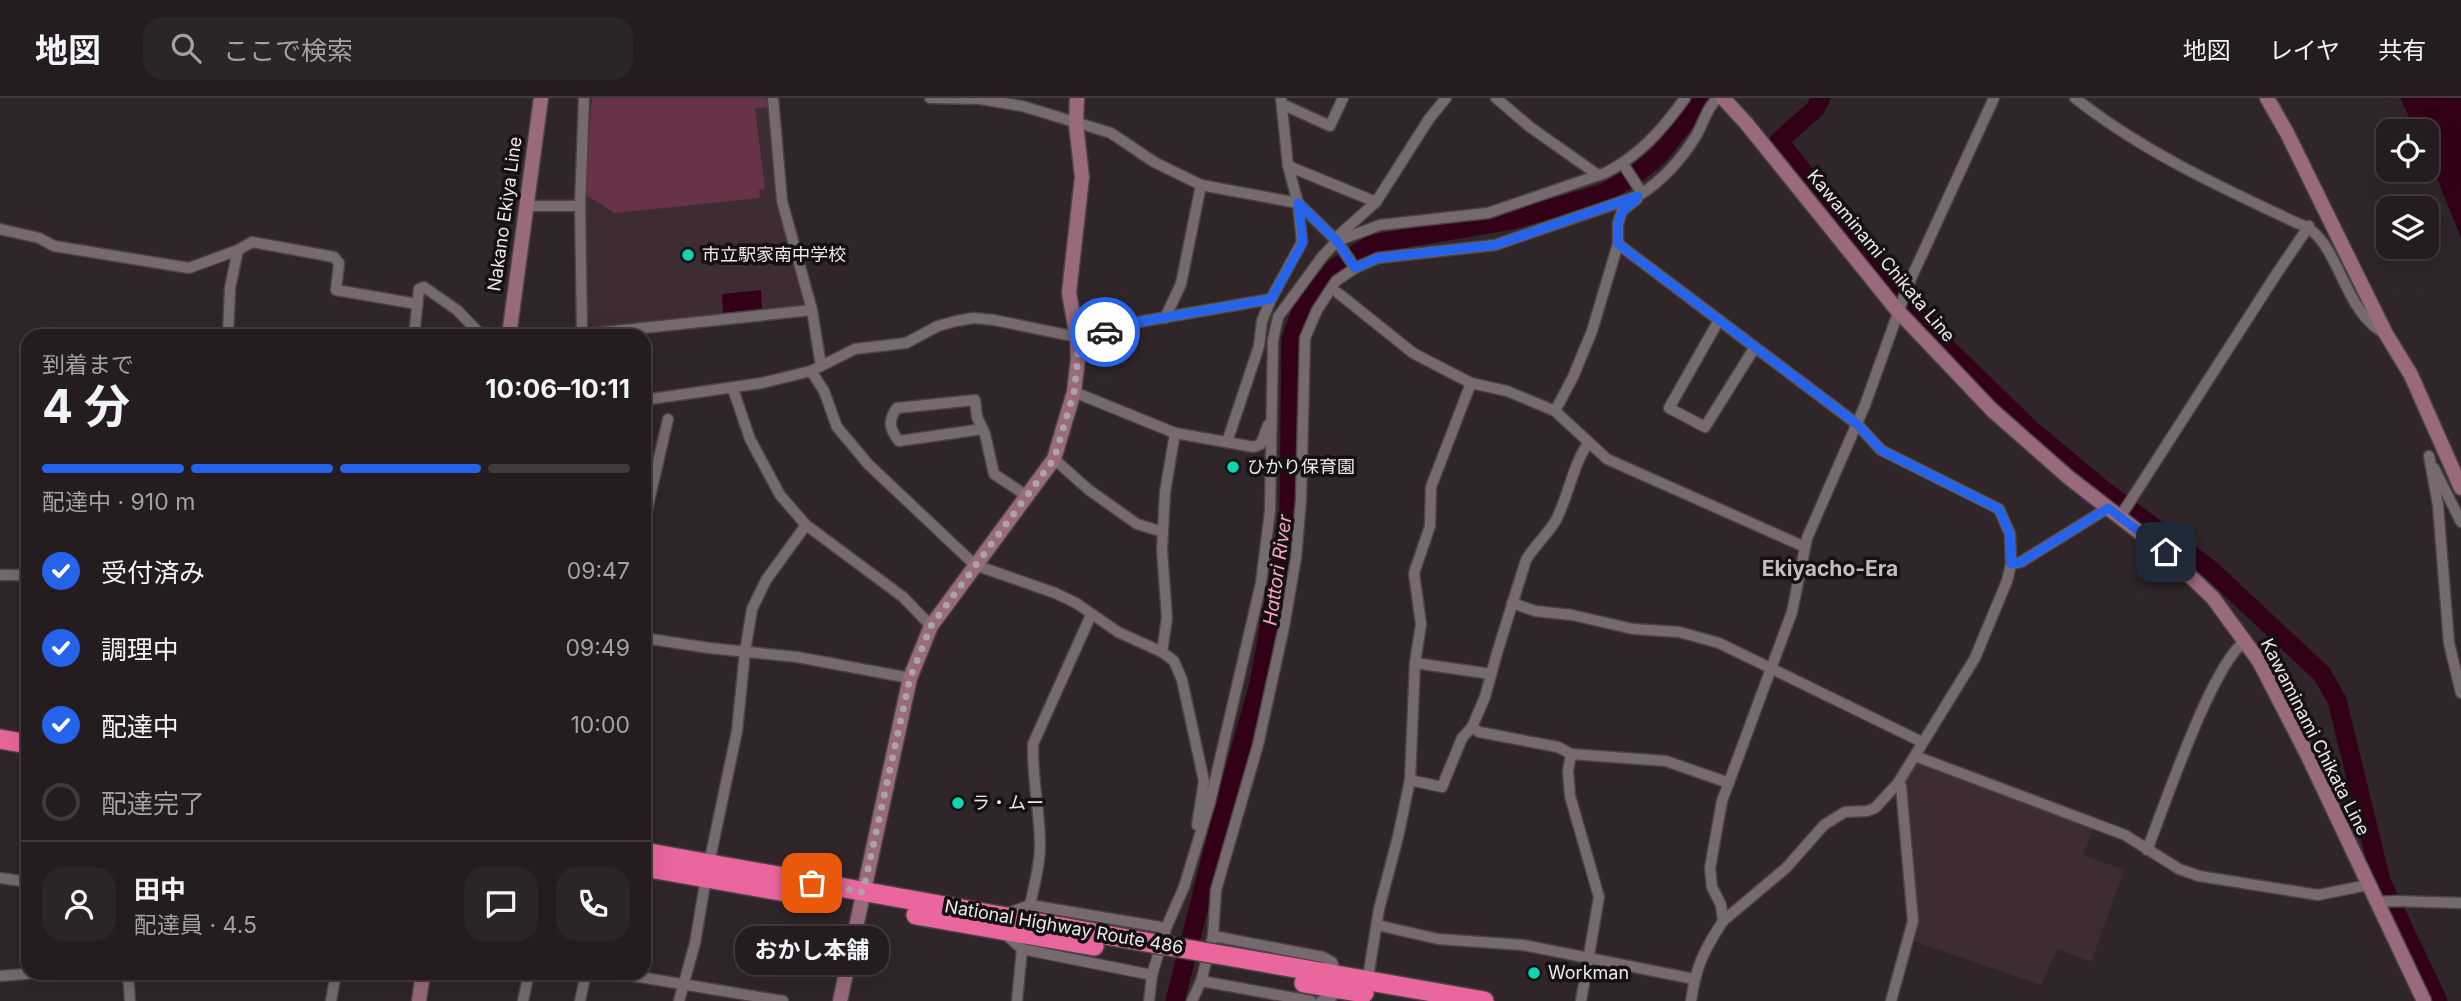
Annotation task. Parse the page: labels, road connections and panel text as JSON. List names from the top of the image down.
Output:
{
  "streets": {
    "highway": ["National Highway Route 486"],
    "main road": ["Nakano Ekiya Line", "Kawaminami Chikata Line"]
  },
  "districts": ["Ekiyacho-Era"],
  "water": ["Hattori River"],
  "places": [
    "市立駅家南中学校",
    "ひかり保育園",
    "ラ・ムー",
    "おかし本舗",
    "Workman"
  ],
  "page": {
    "header": "地図",
    "search": "ここで検索",
    "nav": ["地図", "レイヤ", "共有"],
    "heading": ["4 分", "到着まで", "10:06–10:11"],
    "panel": ["田中", "配達員 · 4.5"],
    "bar": "配達中 · 910 m",
    "list": [
      ["受付済み", "09:47"],
      ["調理中", "09:49"],
      ["配達中", "10:00"],
      "配達完了"
    ],
    "bubble": "おかし本舗"
  }
}
